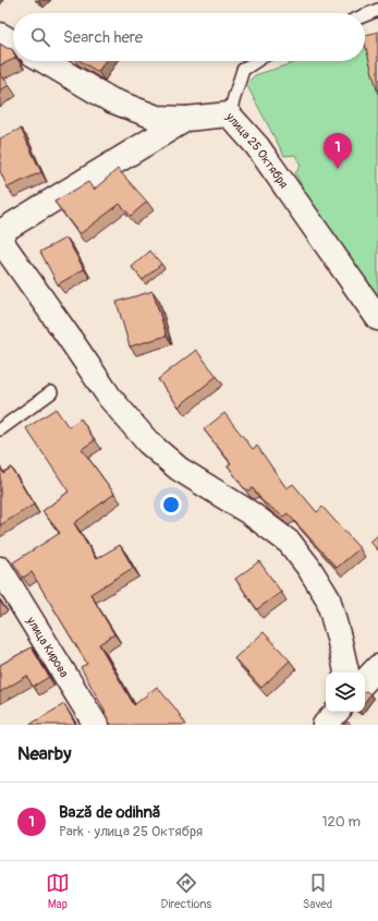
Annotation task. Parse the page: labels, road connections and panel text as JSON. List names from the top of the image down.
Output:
{
  "streets": {
    "street": ["улица 25 Октября", "улица Кирова"]
  },
  "page": {
    "search": "Search here",
    "pins": "1",
    "heading": "Nearby",
    "list": [
      {
        "mark": "1",
        "name": "Bază de odihnă",
        "note": "Park · улица 25 Октября",
        "value": "120 m"
      }
    ],
    "nav": ["Map", "Directions", "Saved"]
  }
}
